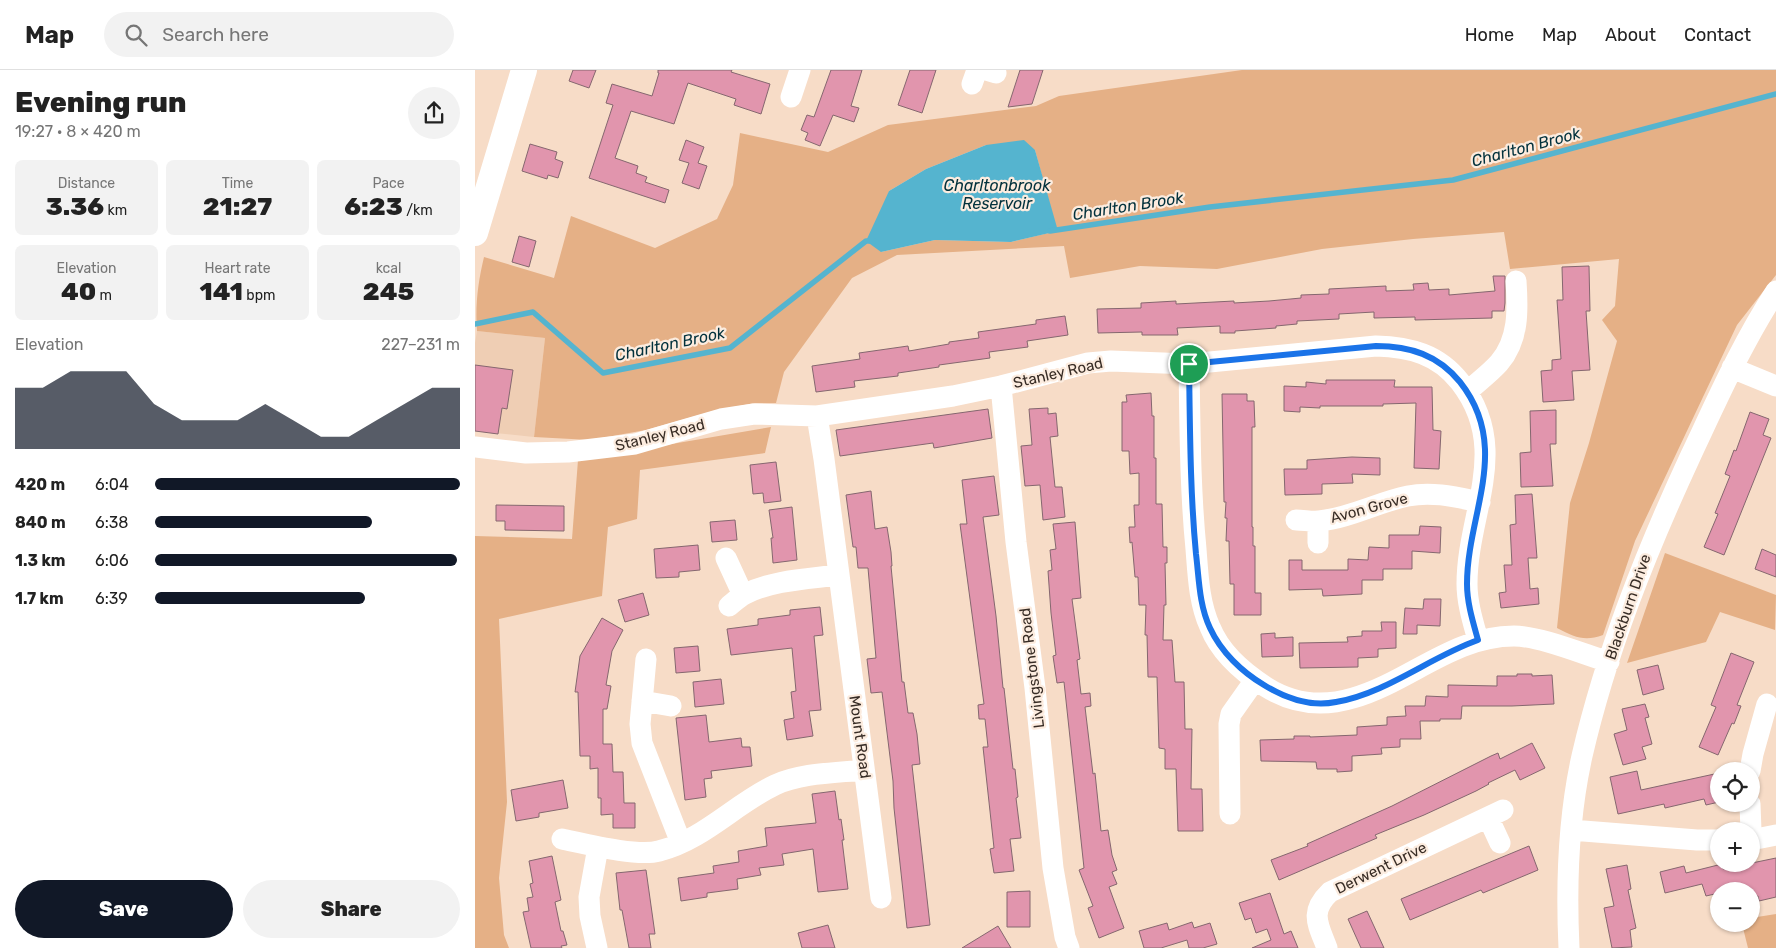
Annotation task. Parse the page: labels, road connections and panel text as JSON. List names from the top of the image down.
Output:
{
  "streets": {
    "street": [
      "Stanley Road",
      "Avon Grove",
      "Blackburn Drive",
      "Livingstone Road",
      "Mount Road",
      "Derwent Drive"
    ]
  },
  "crossings": [
    ["Stanley Road", "Avon Grove"],
    ["Stanley Road", "Livingstone Road"],
    ["Stanley Road", "Mount Road"]
  ],
  "water": ["Charlton Brook", "Charltonbrook Reservoir"],
  "page": {
    "header": "Map",
    "search": "Search here",
    "nav": [
      "Home",
      "Map",
      "About",
      "Contact"
    ],
    "heading": ["Evening run", "19:27 · 8 × 420 m"],
    "stats": [
      ["Distance", "3.36 km"],
      ["Time", "21:27"],
      ["Pace", "6:23 /km"],
      ["Elevation", "40 m"],
      ["Heart rate", "141 bpm"],
      ["kcal", "245"]
    ],
    "chart": ["Elevation", "227–231 m"],
    "list": [
      {
        "name": "420 m",
        "note": "6:04"
      },
      {
        "name": "840 m",
        "note": "6:38"
      },
      {
        "name": "1.3 km",
        "note": "6:06"
      },
      {
        "name": "1.7 km",
        "note": "6:39"
      }
    ],
    "map_buttons": ["+", "−"],
    "buttons": ["Save", "Share"]
  }
}
